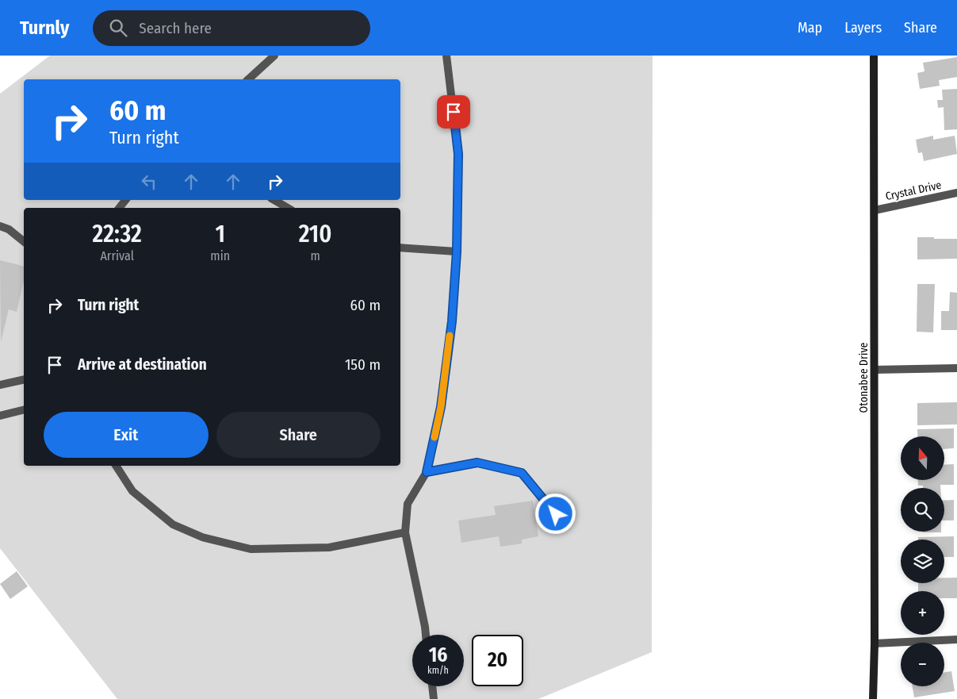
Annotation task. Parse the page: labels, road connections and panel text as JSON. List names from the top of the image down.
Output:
{
  "streets": {
    "street": ["Crystal Drive", "Otonabee Drive"]
  },
  "crossings": [
    ["Crystal Drive", "Otonabee Drive"]
  ],
  "north": "top",
  "page": {
    "header": "Turnly",
    "search": "Search here",
    "nav": ["Map", "Layers", "Share"],
    "turn": ["60 m", "Turn right"],
    "eta": [
      "22:32",
      "Arrival",
      "1",
      "min",
      "210",
      "m"
    ],
    "list": [
      {
        "name": "Turn right",
        "value": "60 m"
      },
      {
        "name": "Arrive at destination",
        "value": "150 m"
      }
    ],
    "buttons": ["Exit", "Share"],
    "map_buttons": ["+", "−"],
    "speed": "16 km/h",
    "limit": "20"
  }
}
